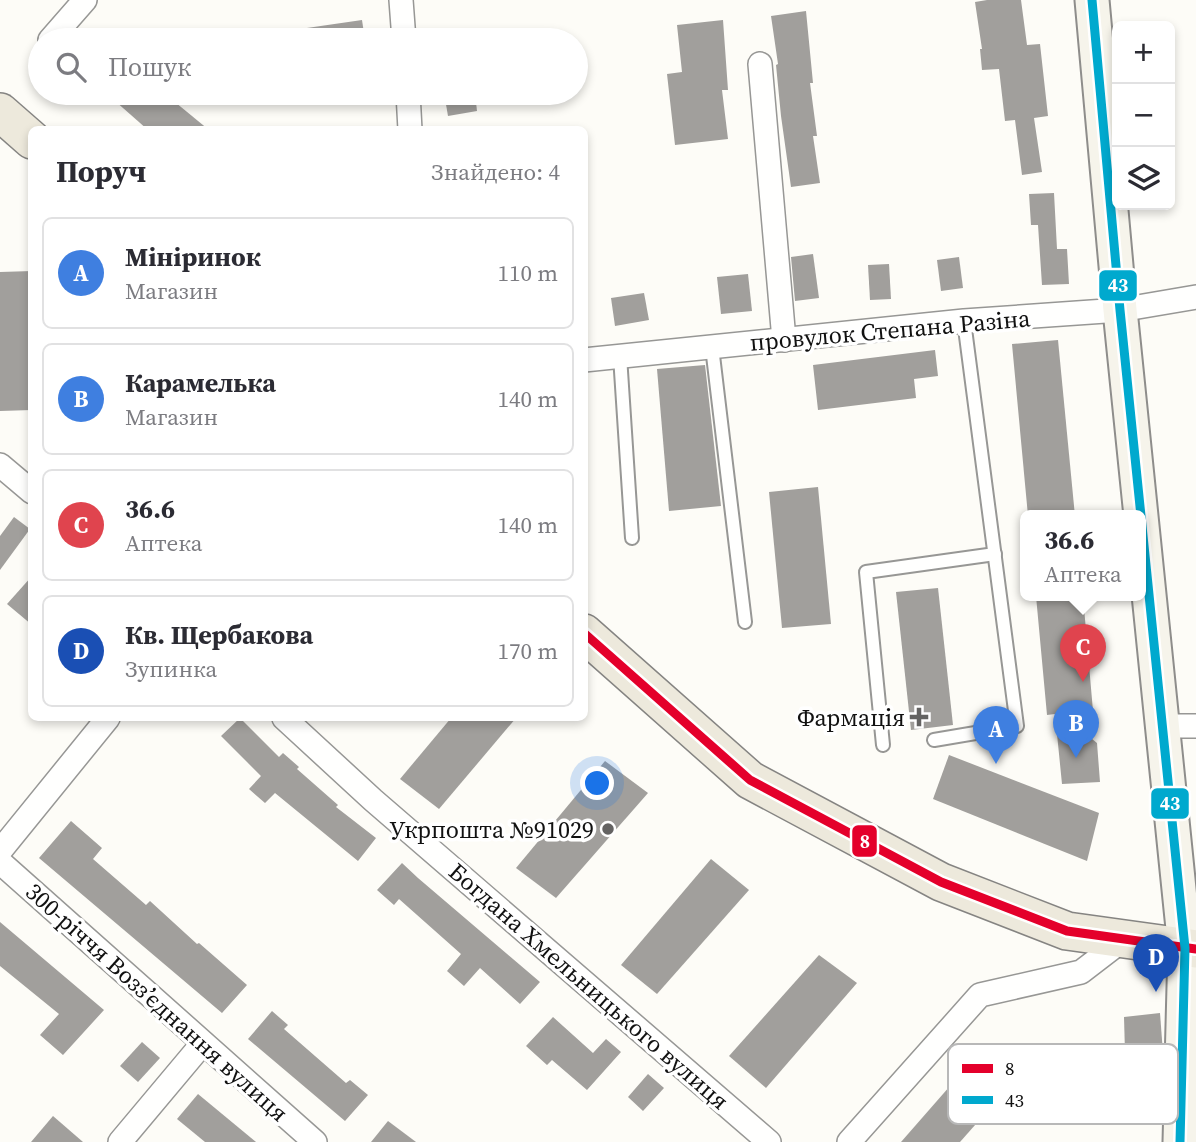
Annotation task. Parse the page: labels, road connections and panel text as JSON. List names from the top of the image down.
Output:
{
  "streets": {
    "street": ["провулок Степана Разіна", "Богдана Хмельницького вулиця", "300-річчя Возз’єднання вулиця"]
  },
  "places": {
    "health": ["Фармація"],
    "other": ["Укрпошта №91029"]
  },
  "lines": ["transit line 43", "transit line 8"],
  "legend": ["8", "43"],
  "page": {
    "map_buttons": ["+", "−"],
    "search": "Пошук",
    "heading": ["Поруч", "Знайдено: 4"],
    "list": [
      {
        "mark": "A",
        "name": "Мініринок",
        "note": "Магазин",
        "value": "110 m"
      },
      {
        "mark": "B",
        "name": "Карамелька",
        "note": "Магазин",
        "value": "140 m"
      },
      {
        "mark": "C",
        "name": "36.6",
        "note": "Аптека",
        "value": "140 m"
      },
      {
        "mark": "D",
        "name": "Кв. Щербакова",
        "note": "Зупинка",
        "value": "170 m"
      }
    ],
    "popup": ["36.6", "Аптека"],
    "pins": [
      "C",
      "B",
      "A",
      "D"
    ]
  }
}
